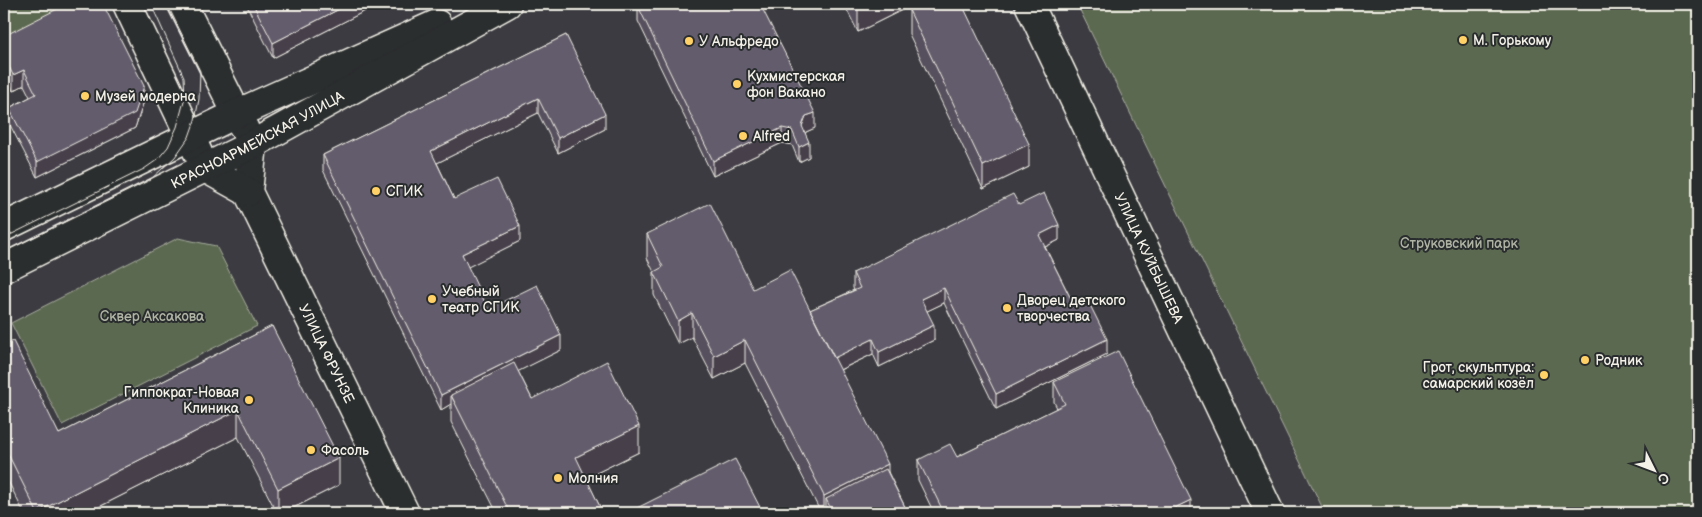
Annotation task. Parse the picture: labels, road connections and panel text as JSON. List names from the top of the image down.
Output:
{
  "streets": {
    "main road": ["КРАСНОАРМЕЙСКАЯ УЛИЦА", "УЛИЦА КУЙБЫШЕВА", "УЛИЦА ФРУНЗЕ"]
  },
  "parks": ["Струковский парк", "Сквер Аксакова"],
  "places": [
    "М. Горькому",
    "У Альфредо",
    "Кухмистерская фон Вакано",
    "Музей модерна",
    "Alfred",
    "СГИК",
    "Учебный театр СГИК",
    "Дворец детского творчества",
    "Родник",
    "Грот, скульптура: самарский козёл",
    "Гиппократ-Новая Клиника",
    "Фасоль",
    "Молния"
  ],
  "north": "bottom right"
}
